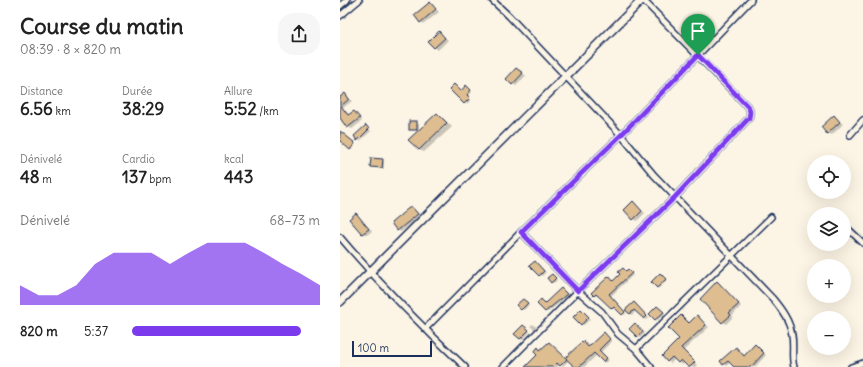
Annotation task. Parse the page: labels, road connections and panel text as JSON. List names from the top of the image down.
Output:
{
  "scale_bar": "100 m",
  "page": {
    "heading": ["Course du matin", "08:39 · 8 × 820 m"],
    "stats": [
      ["Distance", "6.56 km"],
      ["Durée", "38:29"],
      ["Allure", "5:52 /km"],
      ["Dénivelé", "48 m"],
      ["Cardio", "137 bpm"],
      ["kcal", "443"]
    ],
    "map_buttons": ["+", "−"],
    "chart": ["Dénivelé", "68–73 m"],
    "list": [
      {
        "name": "820 m",
        "note": "5:37"
      }
    ],
    "scale": "100 m"
  }
}
